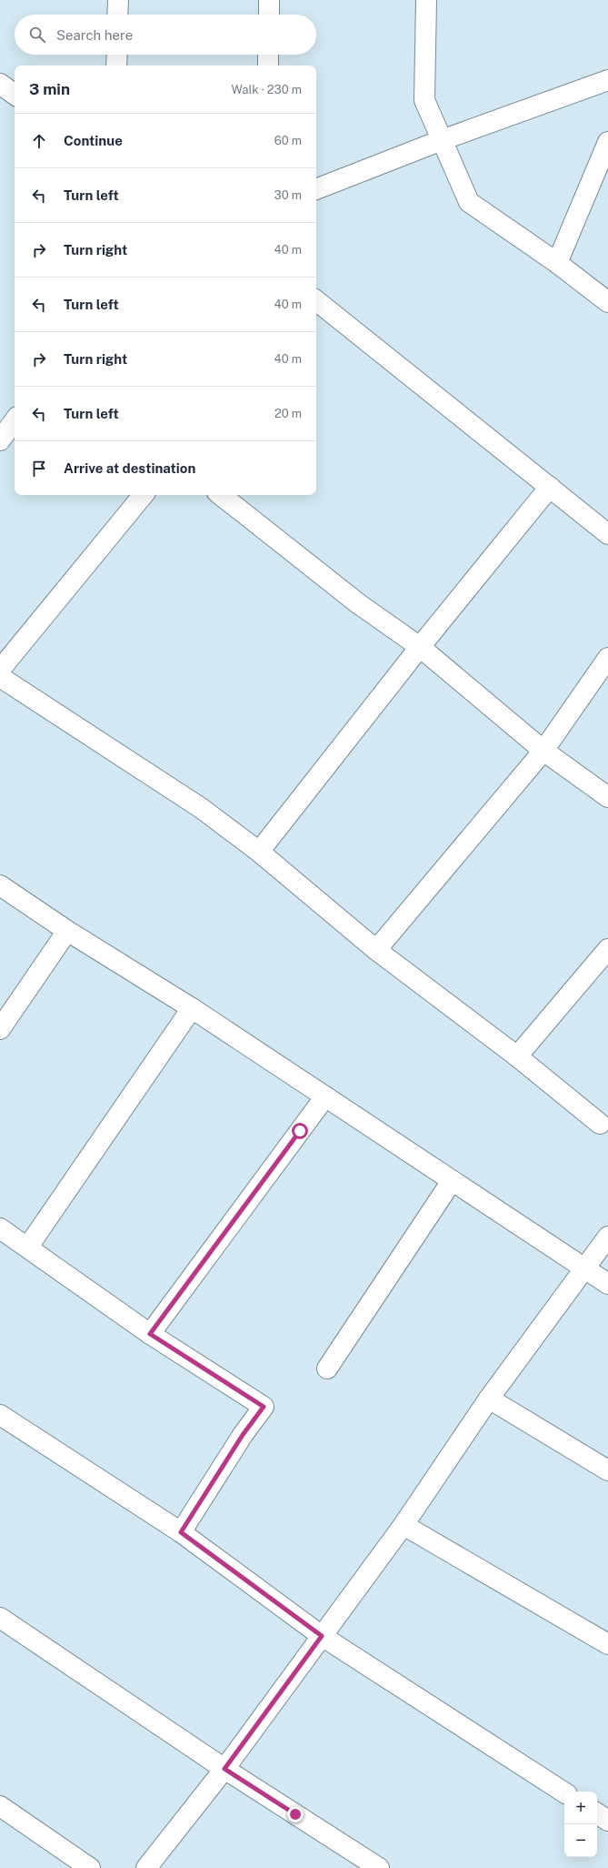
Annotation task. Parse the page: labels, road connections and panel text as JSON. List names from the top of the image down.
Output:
{
  "page": {
    "search": "Search here",
    "heading": ["3 min", "Walk · 230 m"],
    "list": [
      ["Continue", "60 m"],
      ["Turn left", "30 m"],
      ["Turn right", "40 m"],
      ["Turn left", "40 m"],
      ["Turn right", "40 m"],
      ["Turn left", "20 m"],
      "Arrive at destination"
    ],
    "map_buttons": ["+", "−"]
  }
}
